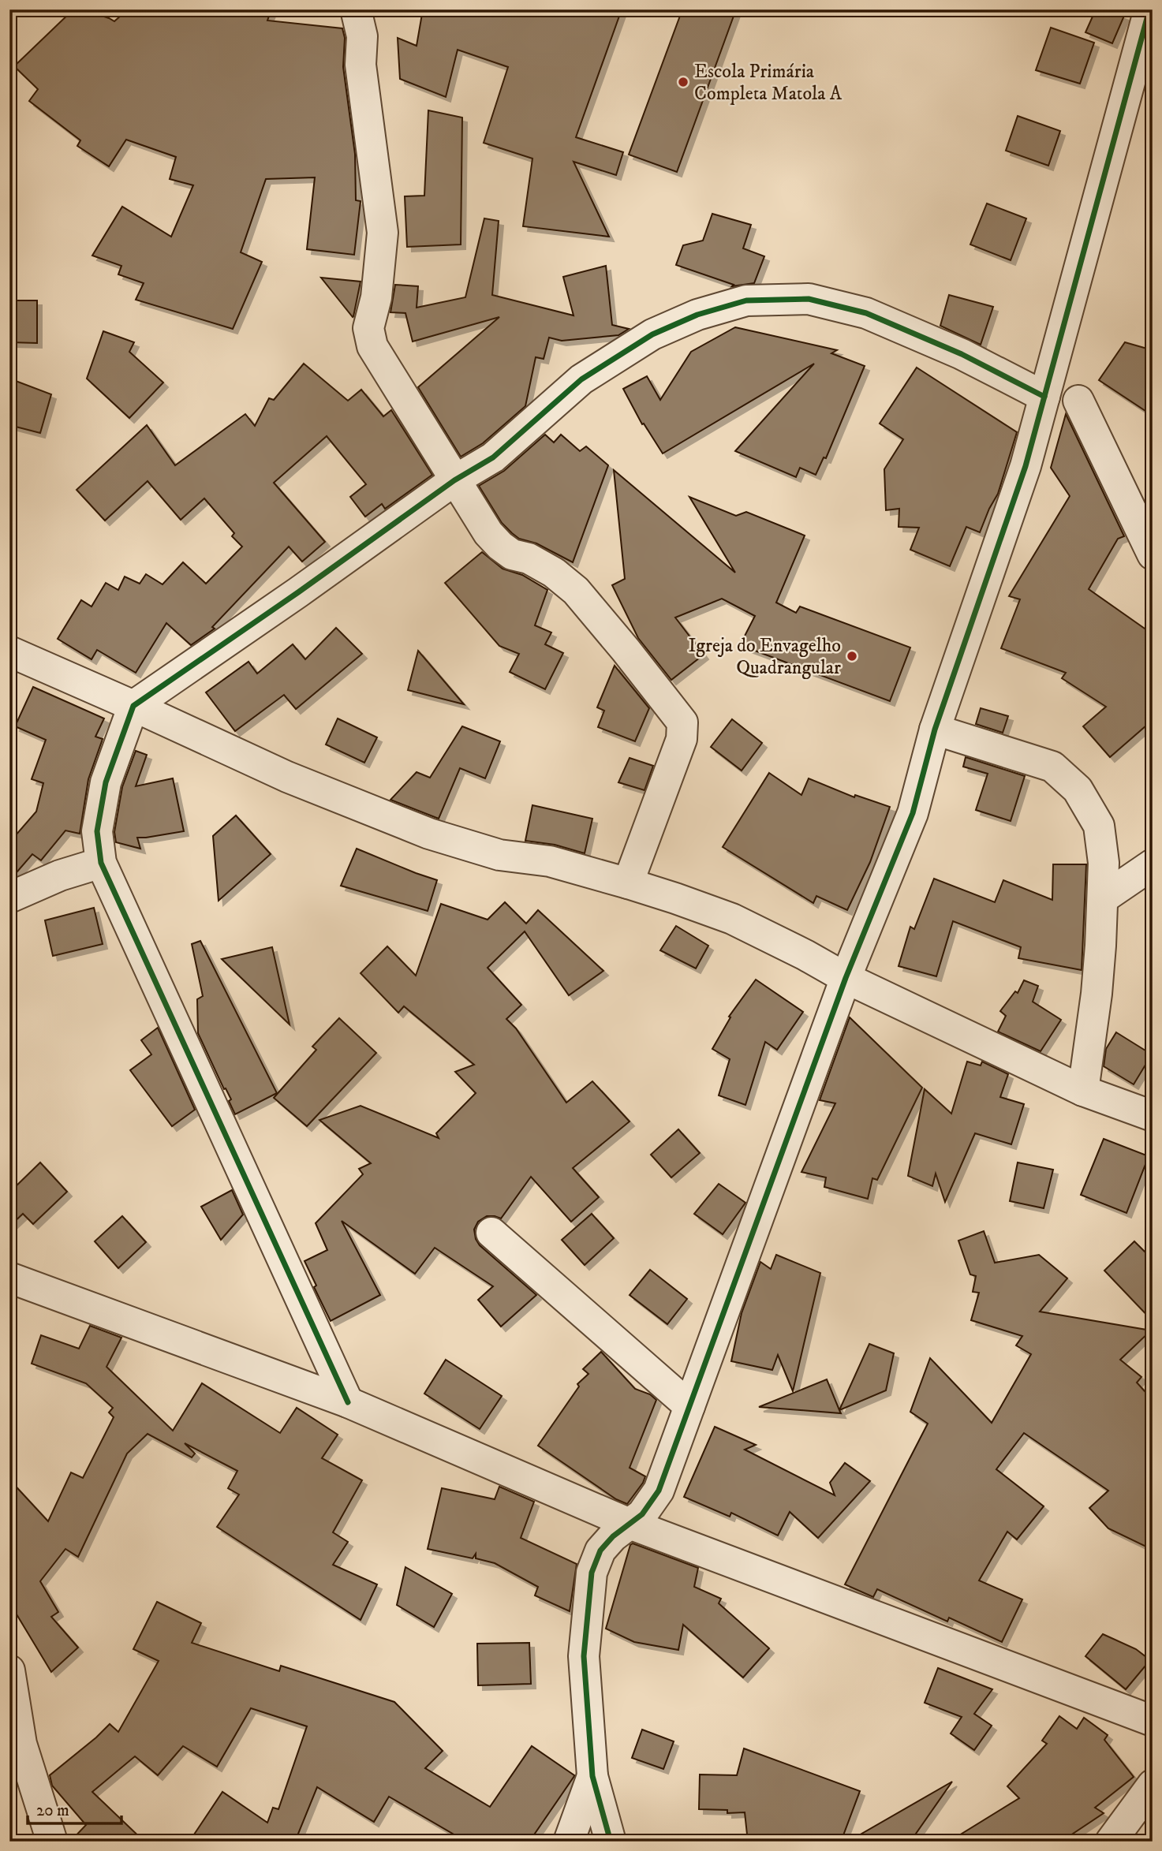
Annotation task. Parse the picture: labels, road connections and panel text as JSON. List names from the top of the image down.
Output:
{
  "places": ["Escola Primária Completa Matola A", "Igreja do Envagelho Quadrangular"],
  "scale_bar": "20 m"
}
